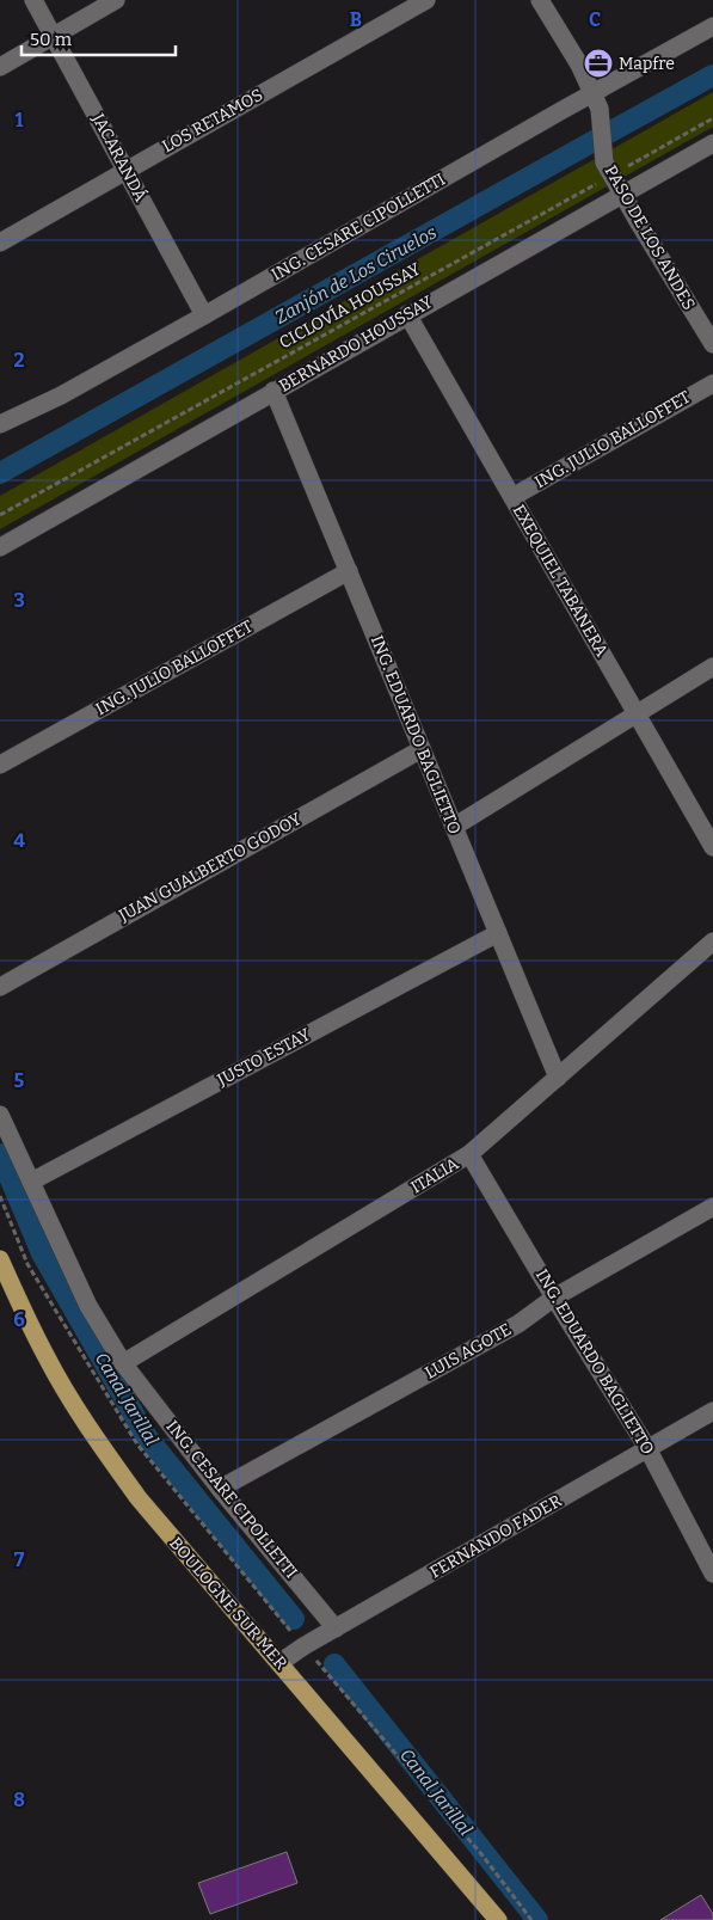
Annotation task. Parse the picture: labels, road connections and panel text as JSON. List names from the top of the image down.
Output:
{
  "streets": {
    "main road": ["BOULOGNE SUR MER"],
    "street": [
      "LOS RETAMOS",
      "JACARANDÁ",
      "ING. CESARE CIPOLLETTI",
      "PASO DE LOS ANDES",
      "BERNARDO HOUSSAY",
      "ING. JULIO BALLOFFET",
      "EXEQUIEL TABANERA",
      "ING. EDUARDO BAGLIETTO",
      "JUAN GUALBERTO GODOY",
      "JUSTO ESTAY",
      "ITALIA",
      "LUIS AGOTE",
      "FERNANDO FADER"
    ],
    "path": ["CICLOVÍA HOUSSAY"]
  },
  "crossings": [
    ["LOS RETAMOS", "JACARANDÁ"],
    ["JACARANDÁ", "ING. CESARE CIPOLLETTI"],
    ["ING. CESARE CIPOLLETTI", "PASO DE LOS ANDES"],
    ["ING. CESARE CIPOLLETTI", "JUSTO ESTAY"],
    ["ING. CESARE CIPOLLETTI", "ITALIA"],
    ["ING. CESARE CIPOLLETTI", "LUIS AGOTE"],
    ["ING. CESARE CIPOLLETTI", "FERNANDO FADER"],
    ["PASO DE LOS ANDES", "CICLOVÍA HOUSSAY"],
    ["PASO DE LOS ANDES", "BERNARDO HOUSSAY"],
    ["BERNARDO HOUSSAY", "EXEQUIEL TABANERA"],
    ["BERNARDO HOUSSAY", "ING. EDUARDO BAGLIETTO"],
    ["ING. JULIO BALLOFFET", "EXEQUIEL TABANERA"],
    ["ING. JULIO BALLOFFET", "ING. EDUARDO BAGLIETTO"],
    ["ING. EDUARDO BAGLIETTO", "JUAN GUALBERTO GODOY"],
    ["ING. EDUARDO BAGLIETTO", "JUSTO ESTAY"],
    ["ING. EDUARDO BAGLIETTO", "ITALIA"],
    ["ING. EDUARDO BAGLIETTO", "LUIS AGOTE"],
    ["ING. EDUARDO BAGLIETTO", "FERNANDO FADER"],
    ["FERNANDO FADER", "BOULOGNE SUR MER"]
  ],
  "water": ["Zanjón de Los Ciruelos", "Canal Jarillal"],
  "places": {
    "office": ["Mapfre"]
  },
  "scale_bar": "50 m",
  "grid": {
    "columns": ["B", "C"],
    "rows": [
      "1",
      "2",
      "3",
      "4",
      "5",
      "6",
      "7",
      "8"
    ]
  }
}
